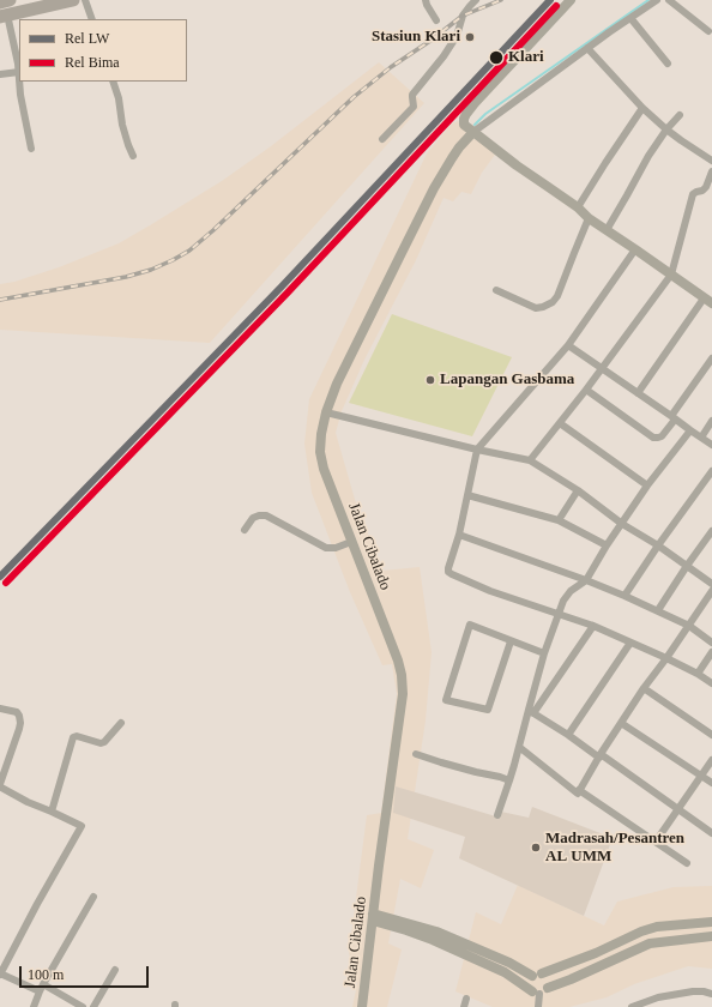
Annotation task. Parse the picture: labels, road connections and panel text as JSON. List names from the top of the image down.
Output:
{
  "streets": {
    "street": ["Jalan Cibalado"]
  },
  "places": [
    "Stasiun Klari",
    "Klari",
    "Lapangan Gasbama",
    "Madrasah/Pesantren AL UMM"
  ],
  "lines": ["rail line LW", "rail line Bima"],
  "legend": ["Rel LW", "Rel Bima"],
  "scale_bar": "100 m"
}
